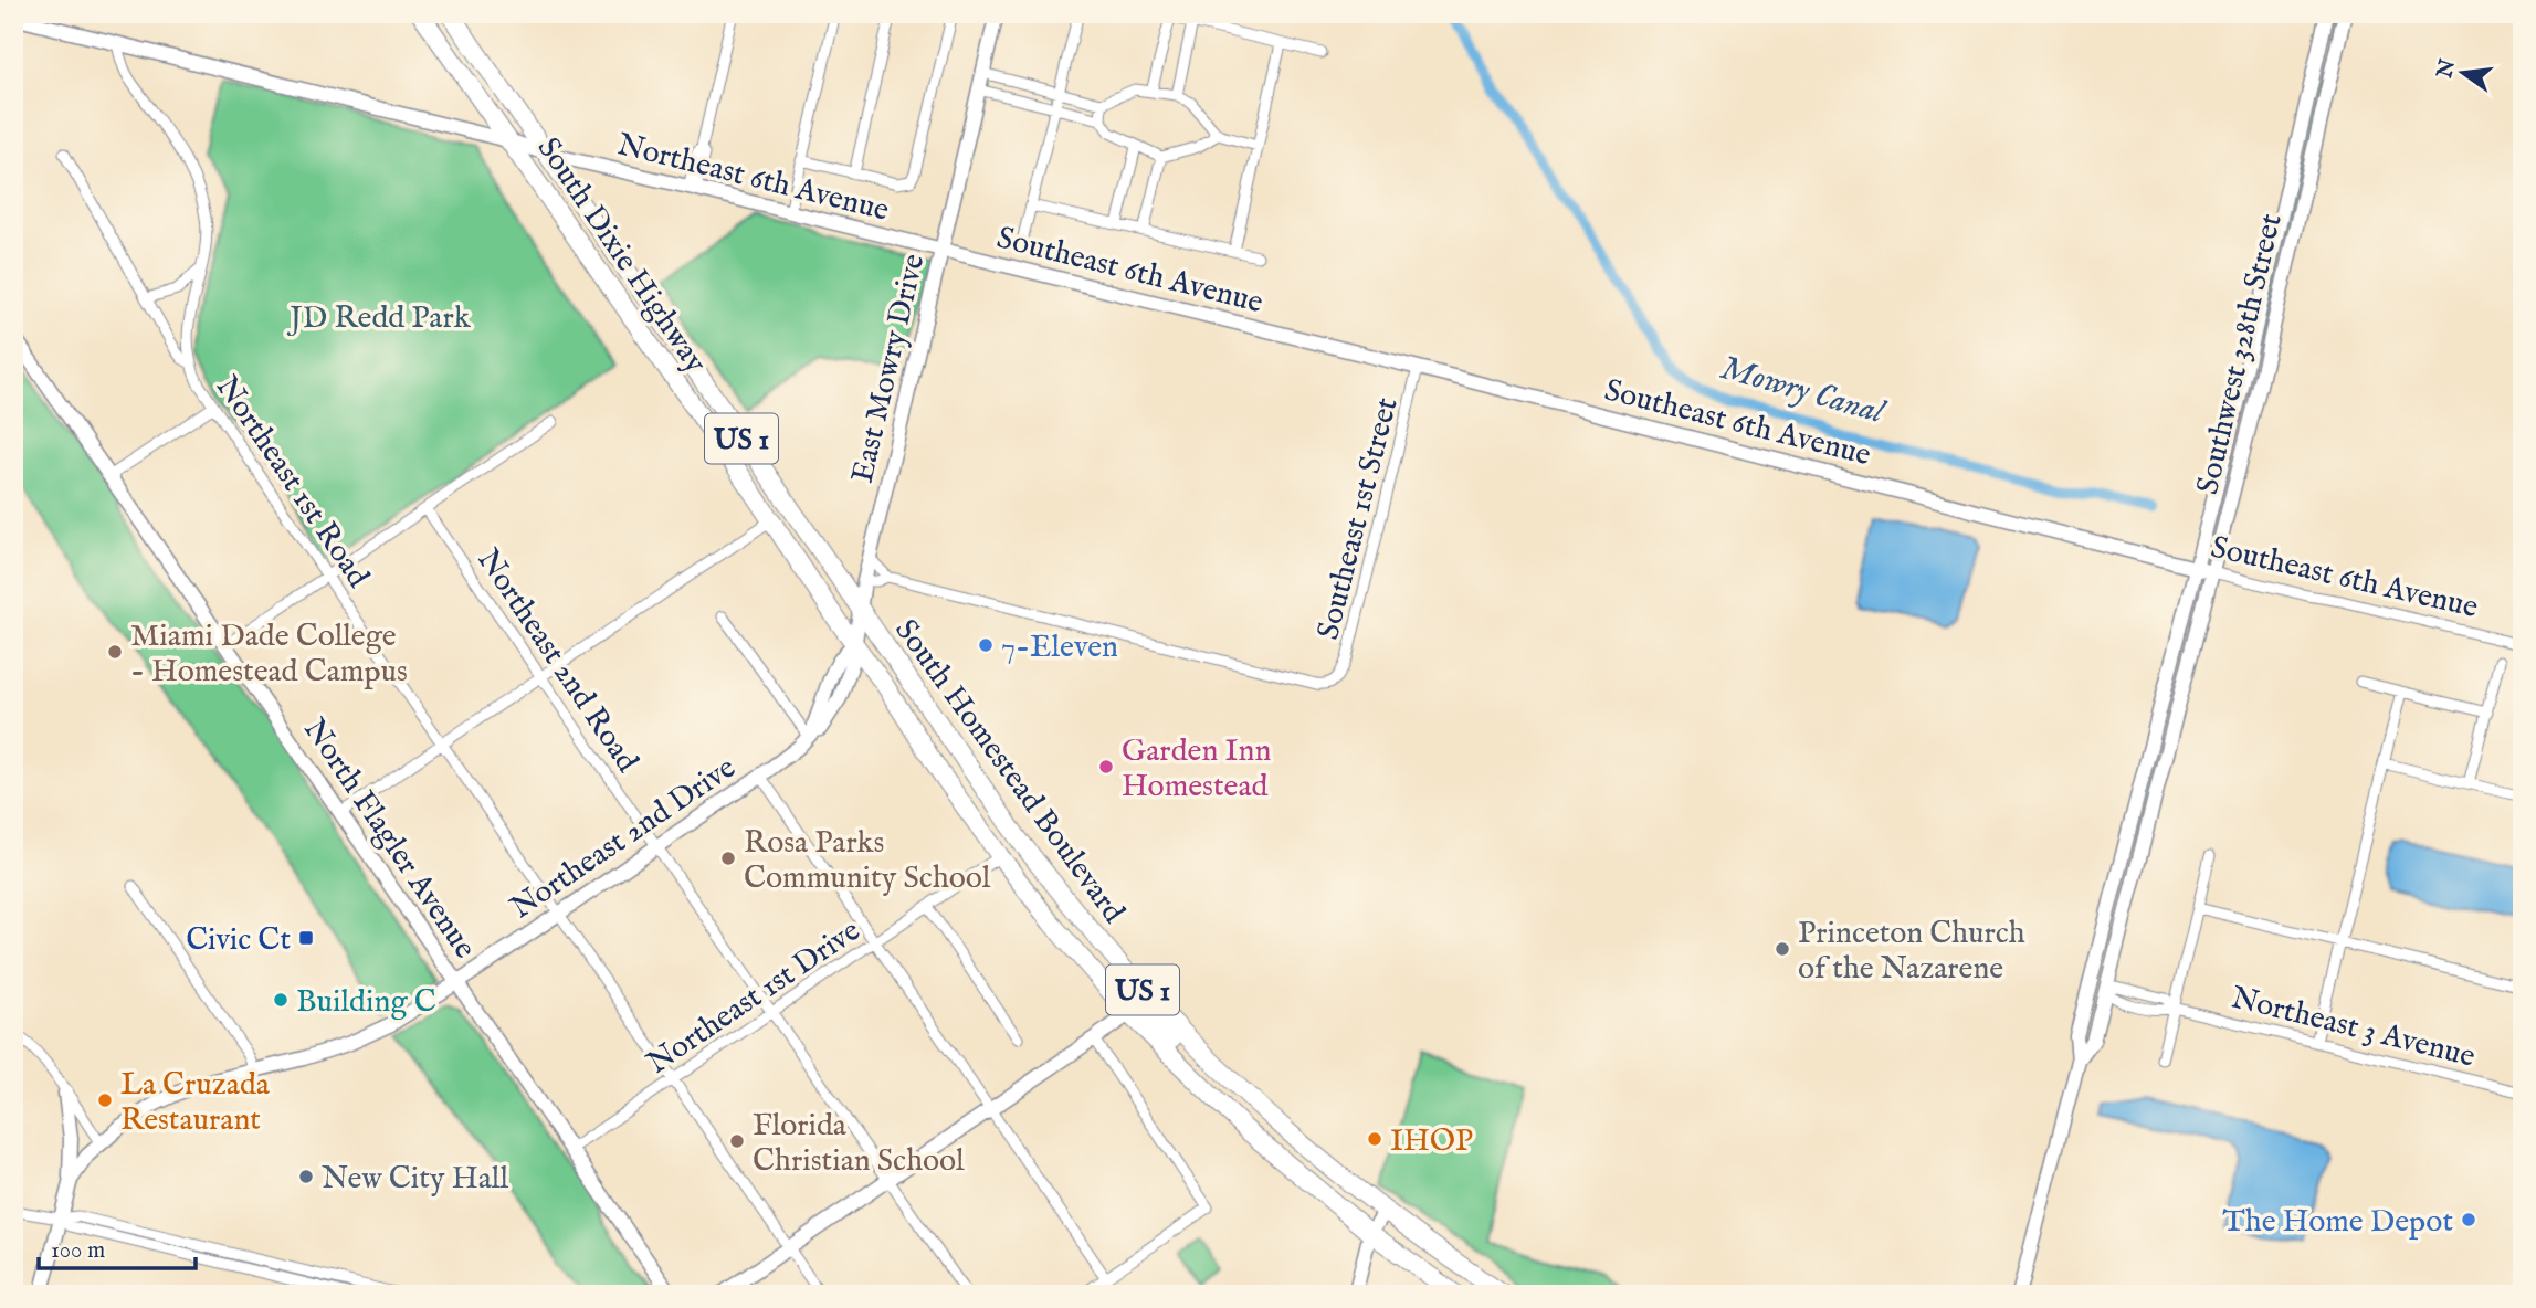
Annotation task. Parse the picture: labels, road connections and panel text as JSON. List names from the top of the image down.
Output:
{
  "streets": {
    "highway": ["South Dixie Highway", "US 1", "South Homestead Boulevard"],
    "street": [
      "Northeast 6th Avenue",
      "Southeast 6th Avenue",
      "Southwest 328th Street",
      "East Mowry Drive",
      "Northeast 1st Road",
      "Southeast 1st Street",
      "Northeast 2nd Road",
      "Northeast 2nd Drive",
      "North Flagler Avenue",
      "Northeast 1st Drive",
      "Northeast 3 Avenue"
    ]
  },
  "crossings": [
    ["Northeast 6th Avenue", "South Dixie Highway"],
    ["Northeast 6th Avenue", "Southeast 6th Avenue"],
    ["Northeast 6th Avenue", "East Mowry Drive"],
    ["South Dixie Highway", "East Mowry Drive"],
    ["South Dixie Highway", "South Homestead Boulevard"],
    ["Southeast 6th Avenue", "Southwest 328th Street"],
    ["Southeast 6th Avenue", "East Mowry Drive"],
    ["Southeast 6th Avenue", "Southeast 1st Street"],
    ["Southwest 328th Street", "Northeast 3 Avenue"],
    ["East Mowry Drive", "South Homestead Boulevard"],
    ["Northeast 1st Road", "Northeast 2nd Drive"],
    ["Northeast 1st Road", "Northeast 1st Drive"],
    ["Northeast 2nd Road", "Northeast 2nd Drive"],
    ["Northeast 2nd Road", "Northeast 1st Drive"],
    ["South Homestead Boulevard", "Northeast 1st Drive"],
    ["Northeast 2nd Drive", "North Flagler Avenue"],
    ["North Flagler Avenue", "Northeast 1st Drive"]
  ],
  "water": ["Mowry Canal"],
  "parks": ["JD Redd Park"],
  "places": {
    "other": [
      "7-Eleven",
      "Miami Dade College - Homestead Campus",
      "Garden Inn Homestead",
      "Rosa Parks Community School",
      "Princeton Church of the Nazarene",
      "Building C",
      "La Cruzada Restaurant",
      "IHOP",
      "Florida Christian School",
      "New City Hall",
      "The Home Depot"
    ],
    "transit": ["Civic Ct"]
  },
  "scale_bar": "100 m",
  "north": "left"
}
